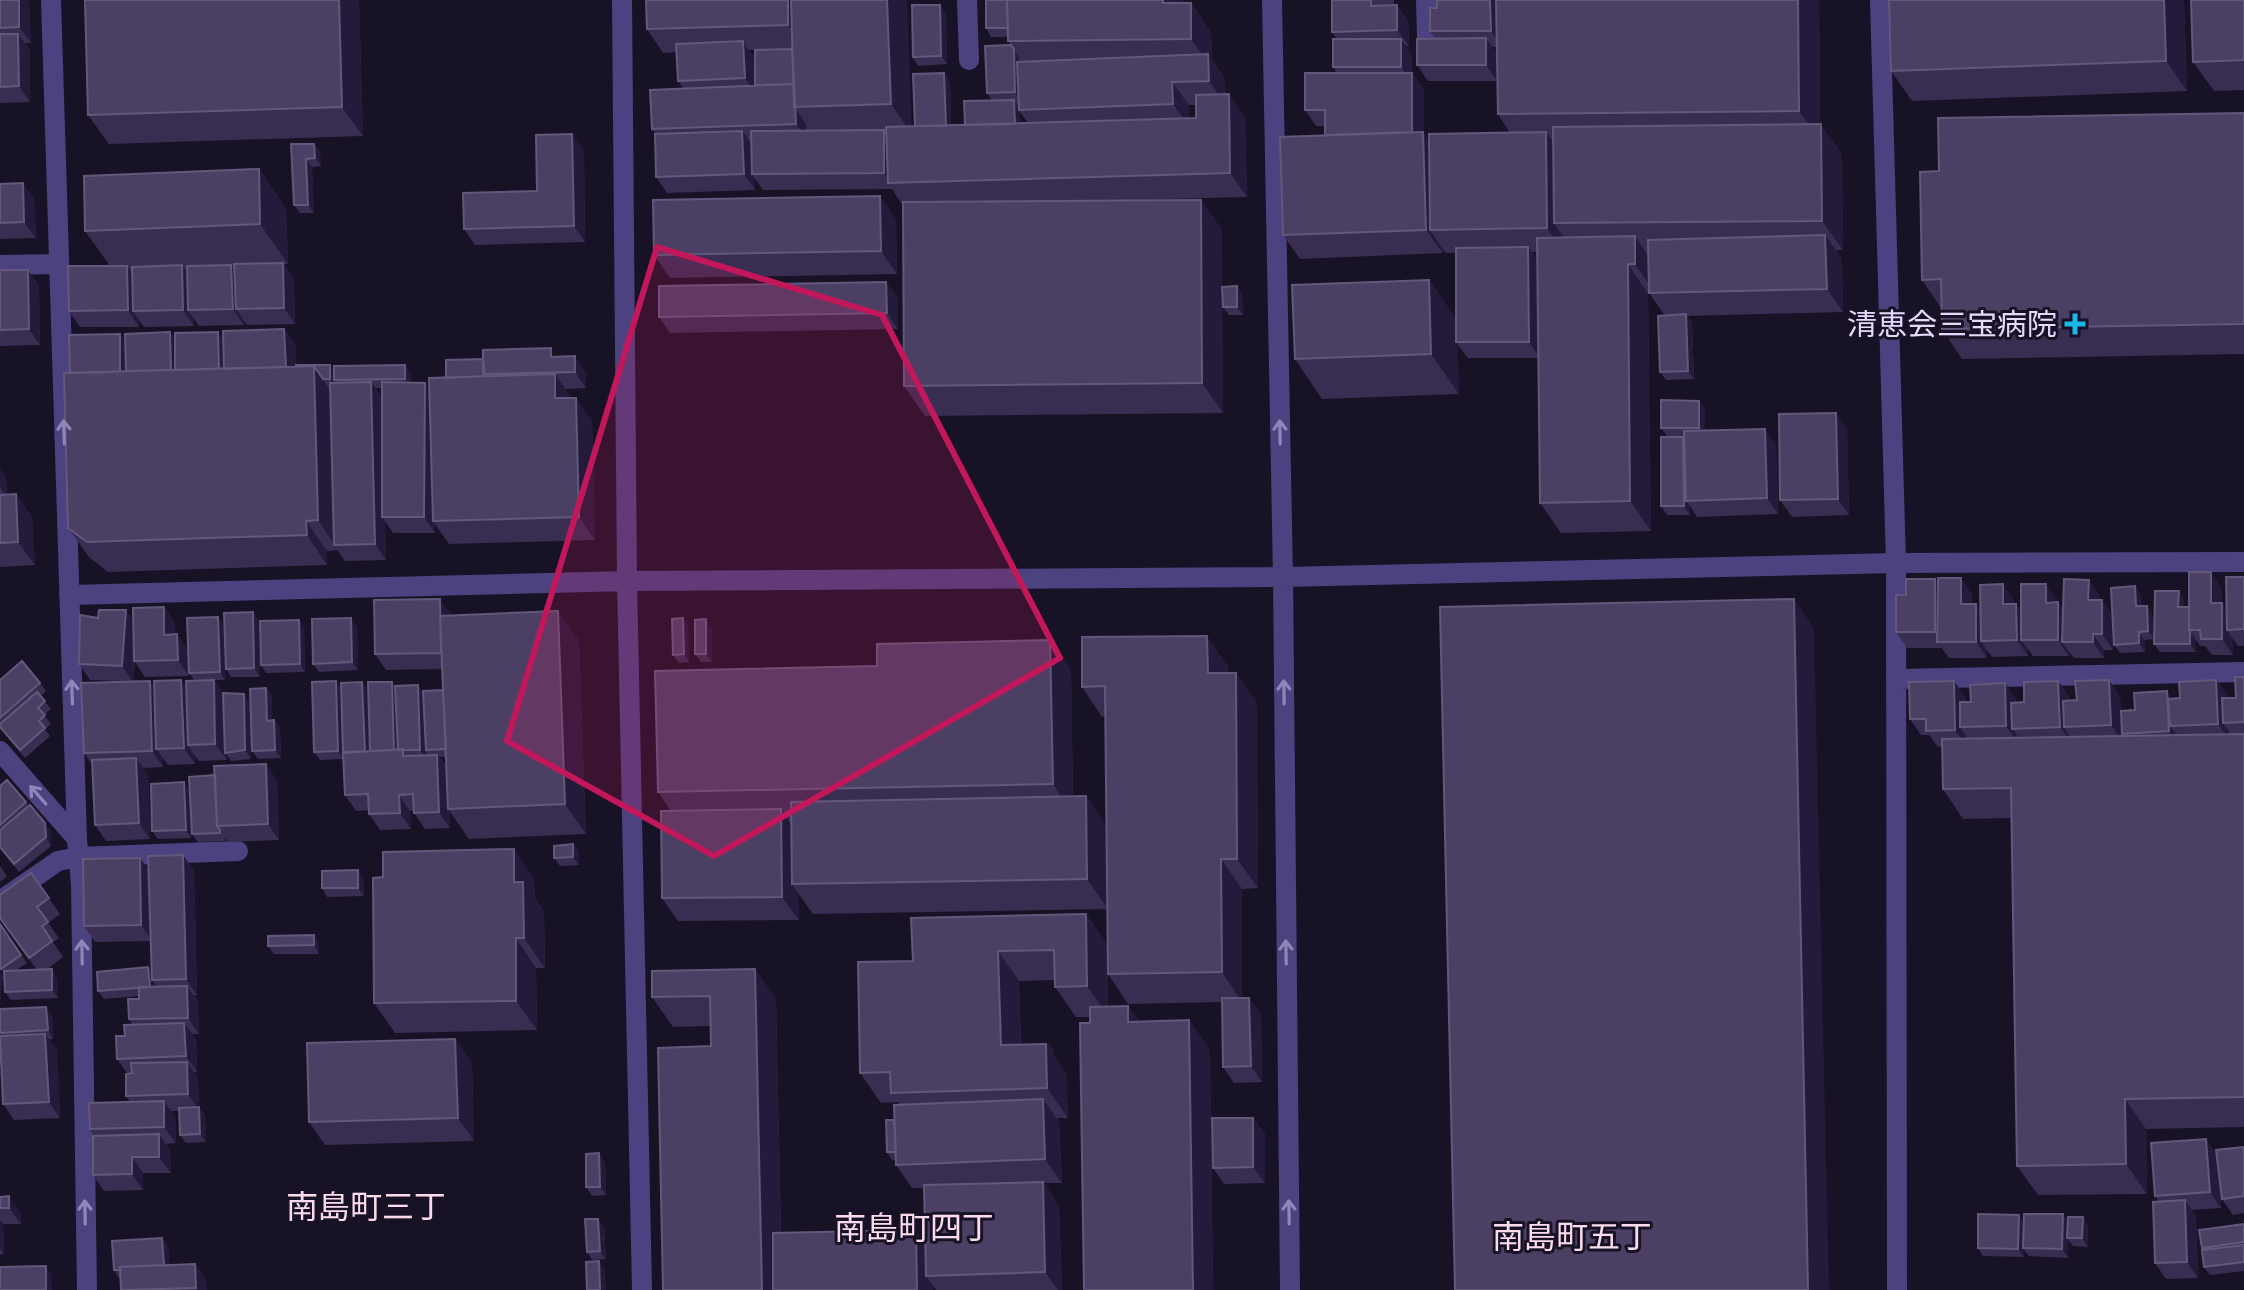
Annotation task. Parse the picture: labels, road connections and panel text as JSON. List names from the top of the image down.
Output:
{
  "districts": ["南島町三丁", "南島町四丁", "南島町五丁"],
  "places": {
    "health": ["清恵会三宝病院"]
  }
}
